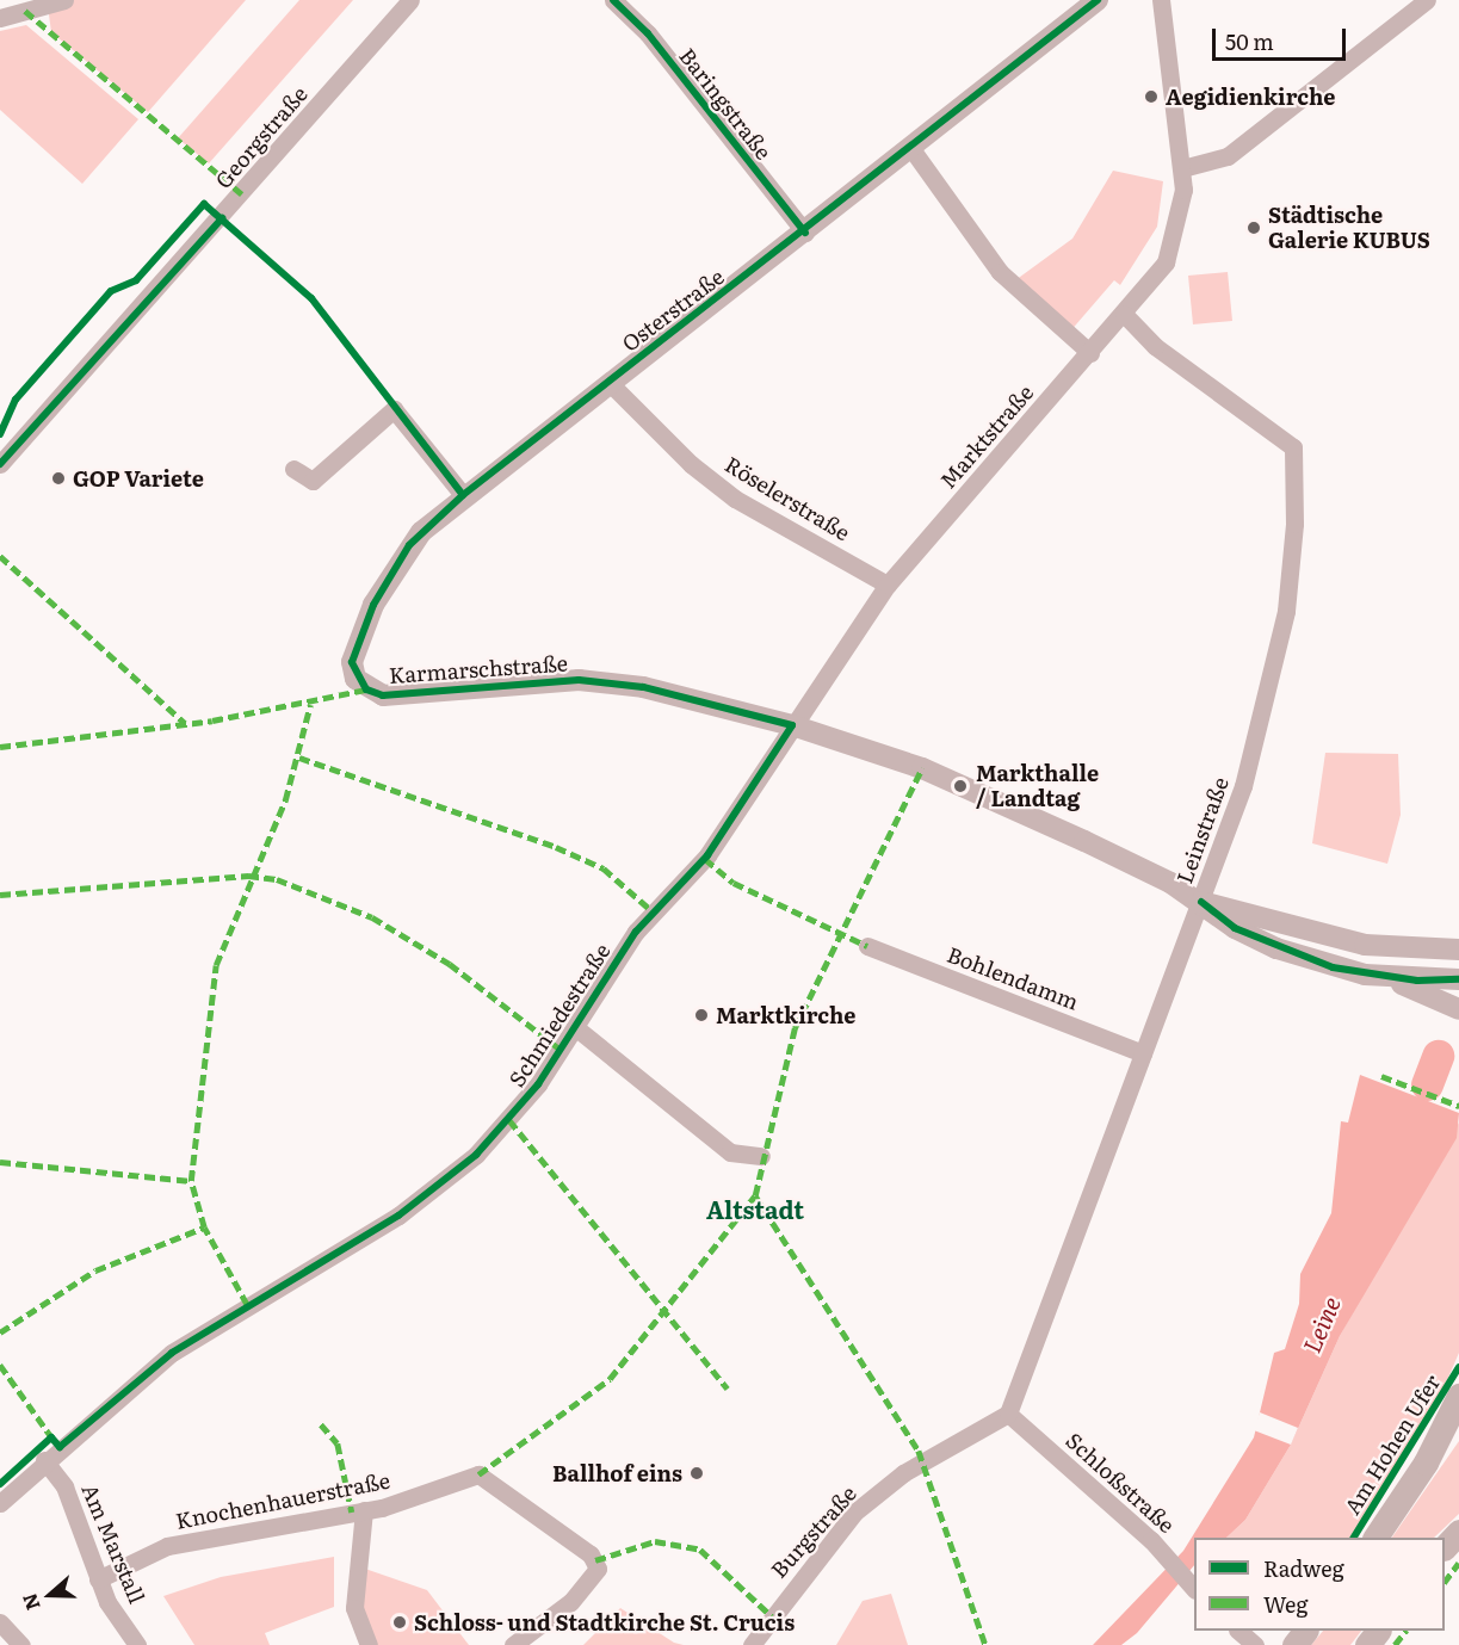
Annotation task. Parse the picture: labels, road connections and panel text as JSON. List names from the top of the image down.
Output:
{
  "streets": {
    "street": [
      "Baringstraße",
      "Georgstraße",
      "Osterstraße",
      "Marktstraße",
      "Röselerstraße",
      "Karmarschstraße",
      "Leinstraße",
      "Bohlendamm",
      "Schmiedestraße",
      "Schloßstraße",
      "Knochenhauerstraße",
      "Burgstraße",
      "Am Marstall"
    ],
    "cycle path": ["Am Hohen Ufer"]
  },
  "crossings": [
    ["Baringstraße", "Osterstraße"],
    ["Osterstraße", "Röselerstraße"],
    ["Osterstraße", "Karmarschstraße"],
    ["Marktstraße", "Röselerstraße"],
    ["Marktstraße", "Karmarschstraße"],
    ["Marktstraße", "Leinstraße"],
    ["Marktstraße", "Schmiedestraße"],
    ["Karmarschstraße", "Leinstraße"],
    ["Karmarschstraße", "Schmiedestraße"],
    ["Leinstraße", "Bohlendamm"],
    ["Leinstraße", "Schloßstraße"],
    ["Leinstraße", "Burgstraße"],
    ["Schmiedestraße", "Am Marstall"],
    ["Schloßstraße", "Burgstraße"],
    ["Knochenhauerstraße", "Am Marstall"]
  ],
  "districts": ["Altstadt"],
  "water": ["Leine"],
  "places": [
    "Aegidienkirche",
    "Städtische Galerie KUBUS",
    "GOP Variete",
    "Markthalle / Landtag",
    "Marktkirche",
    "Ballhof eins",
    "Schloss- und Stadtkirche St. Crucis"
  ],
  "legend": ["Radweg", "Weg"],
  "scale_bar": "50 m",
  "north": "left"
}
